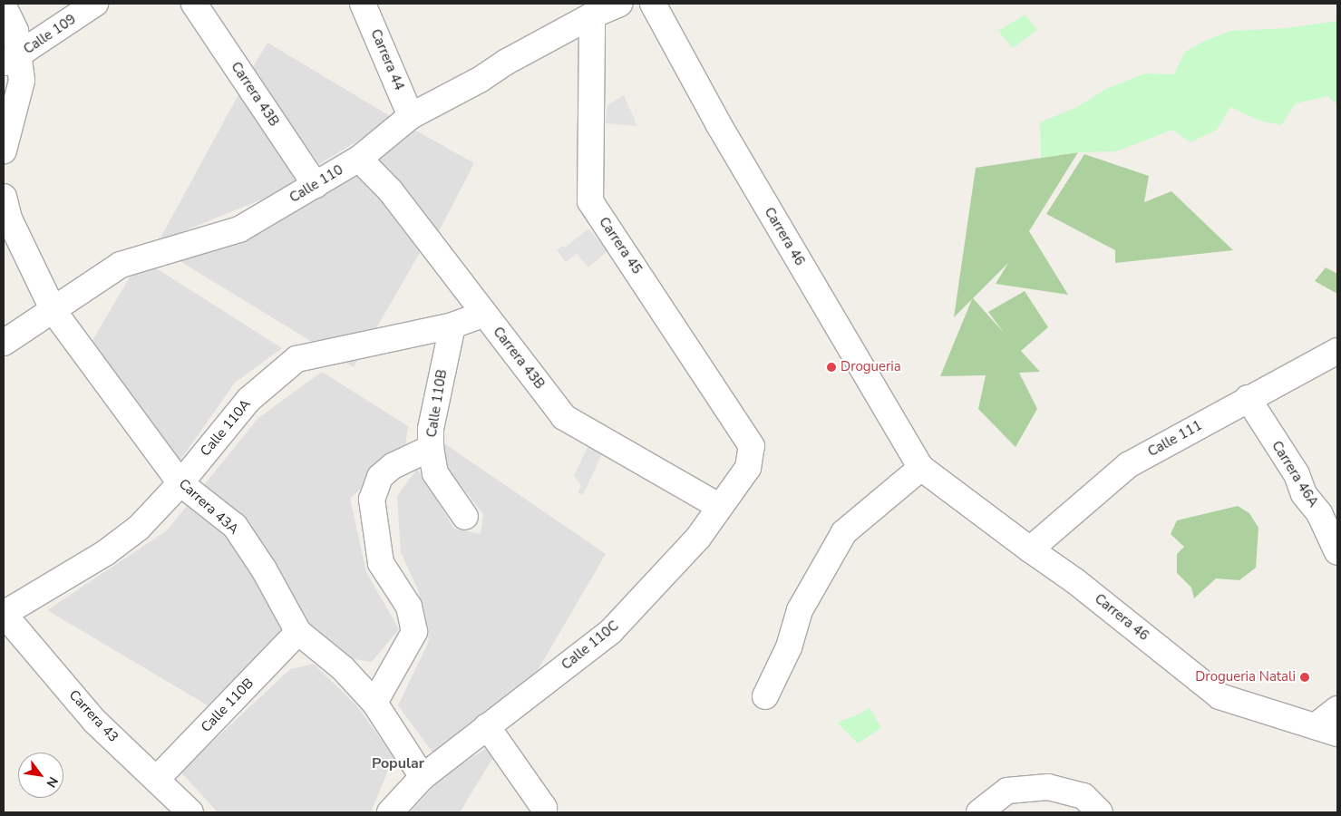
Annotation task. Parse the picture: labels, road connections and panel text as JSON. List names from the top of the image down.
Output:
{
  "streets": {
    "street": [
      "Calle 109",
      "Carrera 44",
      "Carrera 43B",
      "Calle 110",
      "Carrera 46",
      "Carrera 45",
      "Calle 110B",
      "Calle 110A",
      "Calle 111",
      "Carrera 46A",
      "Carrera 43A",
      "Calle 110C",
      "Carrera 43"
    ]
  },
  "crossings": [
    ["Carrera 44", "Calle 110"],
    ["Carrera 43B", "Calle 110"],
    ["Carrera 43B", "Calle 110A"],
    ["Carrera 43B", "Calle 110C"],
    ["Calle 110", "Carrera 45"],
    ["Calle 110", "Carrera 43A"],
    ["Carrera 46", "Calle 111"],
    ["Carrera 45", "Calle 110C"],
    ["Calle 110B", "Calle 110A"],
    ["Calle 110B", "Carrera 43A"],
    ["Calle 110B", "Carrera 43"],
    ["Calle 110A", "Carrera 43A"],
    ["Calle 110A", "Carrera 43"],
    ["Calle 111", "Carrera 46A"],
    ["Carrera 43A", "Calle 110C"]
  ],
  "districts": ["Popular"],
  "places": ["Drogueria", "Drogueria Natali"],
  "north": "bottom right"
}
